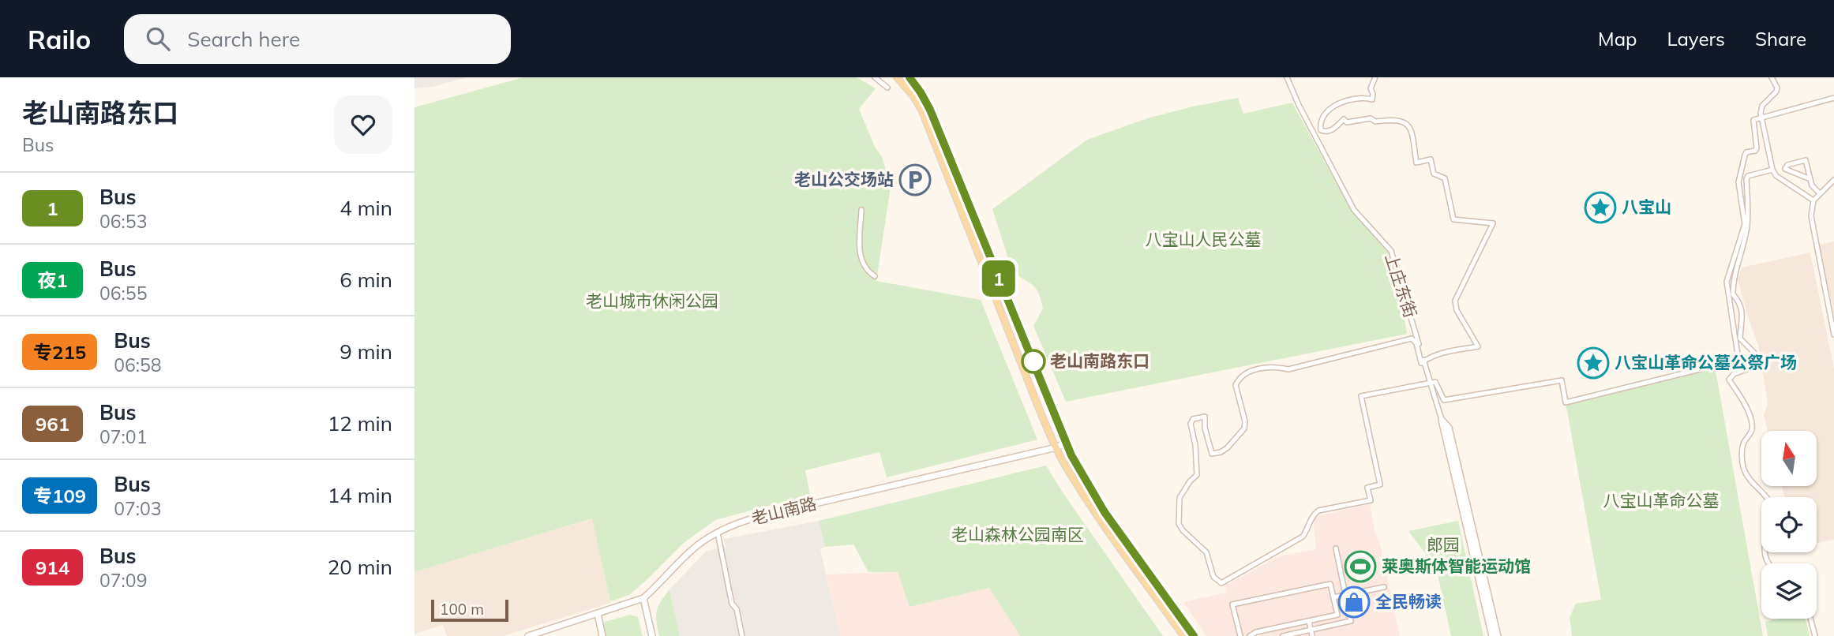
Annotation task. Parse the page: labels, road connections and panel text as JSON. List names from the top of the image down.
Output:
{
  "streets": {
    "main road": ["上庄东街", "老山南路"]
  },
  "parks": [
    "八宝山人民公墓",
    "老山城市休闲公园",
    "八宝山革命公墓",
    "老山森林公园南区",
    "郎园"
  ],
  "places": {
    "parking": ["老山公交场站"],
    "place": ["八宝山", "八宝山革命公墓公祭广场"],
    "other": ["老山南路东口"],
    "sports": ["莱奥斯体智能运动馆"],
    "shop": ["全民畅读"]
  },
  "lines": ["bus line 1"],
  "scale_bar": "100 m",
  "north": "top",
  "page": {
    "header": "Railo",
    "search": "Search here",
    "nav": ["Map", "Layers", "Share"],
    "heading": ["老山南路东口", "Bus"],
    "on_map": "1",
    "list": [
      {
        "mark": "1",
        "name": "Bus",
        "note": "06:53",
        "value": "4 min"
      },
      {
        "mark": "夜1",
        "name": "Bus",
        "note": "06:55",
        "value": "6 min"
      },
      {
        "mark": "专215",
        "name": "Bus",
        "note": "06:58",
        "value": "9 min"
      },
      {
        "mark": "961",
        "name": "Bus",
        "note": "07:01",
        "value": "12 min"
      },
      {
        "mark": "专109",
        "name": "Bus",
        "note": "07:03",
        "value": "14 min"
      },
      {
        "mark": "914",
        "name": "Bus",
        "note": "07:09",
        "value": "20 min"
      }
    ],
    "scale": "100 m"
  }
}
